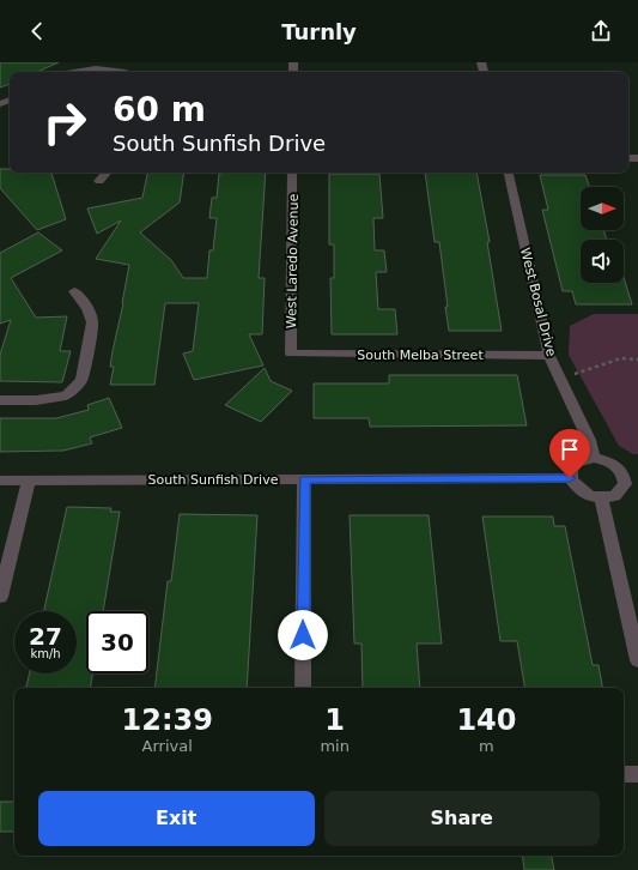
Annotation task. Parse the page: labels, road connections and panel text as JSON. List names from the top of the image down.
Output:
{
  "streets": {
    "street": [
      "West Laredo Avenue",
      "West Bosal Drive",
      "South Melba Street",
      "South Sunfish Drive"
    ]
  },
  "crossings": [
    ["West Laredo Avenue", "South Melba Street"],
    ["West Bosal Drive", "South Melba Street"]
  ],
  "north": "right",
  "page": {
    "header": "Turnly",
    "turn": ["60 m", "South Sunfish Drive"],
    "speed": "27 km/h",
    "limit": "30",
    "eta": [
      "12:39",
      "Arrival",
      "1",
      "min",
      "140",
      "m"
    ],
    "buttons": ["Exit", "Share"]
  }
}
